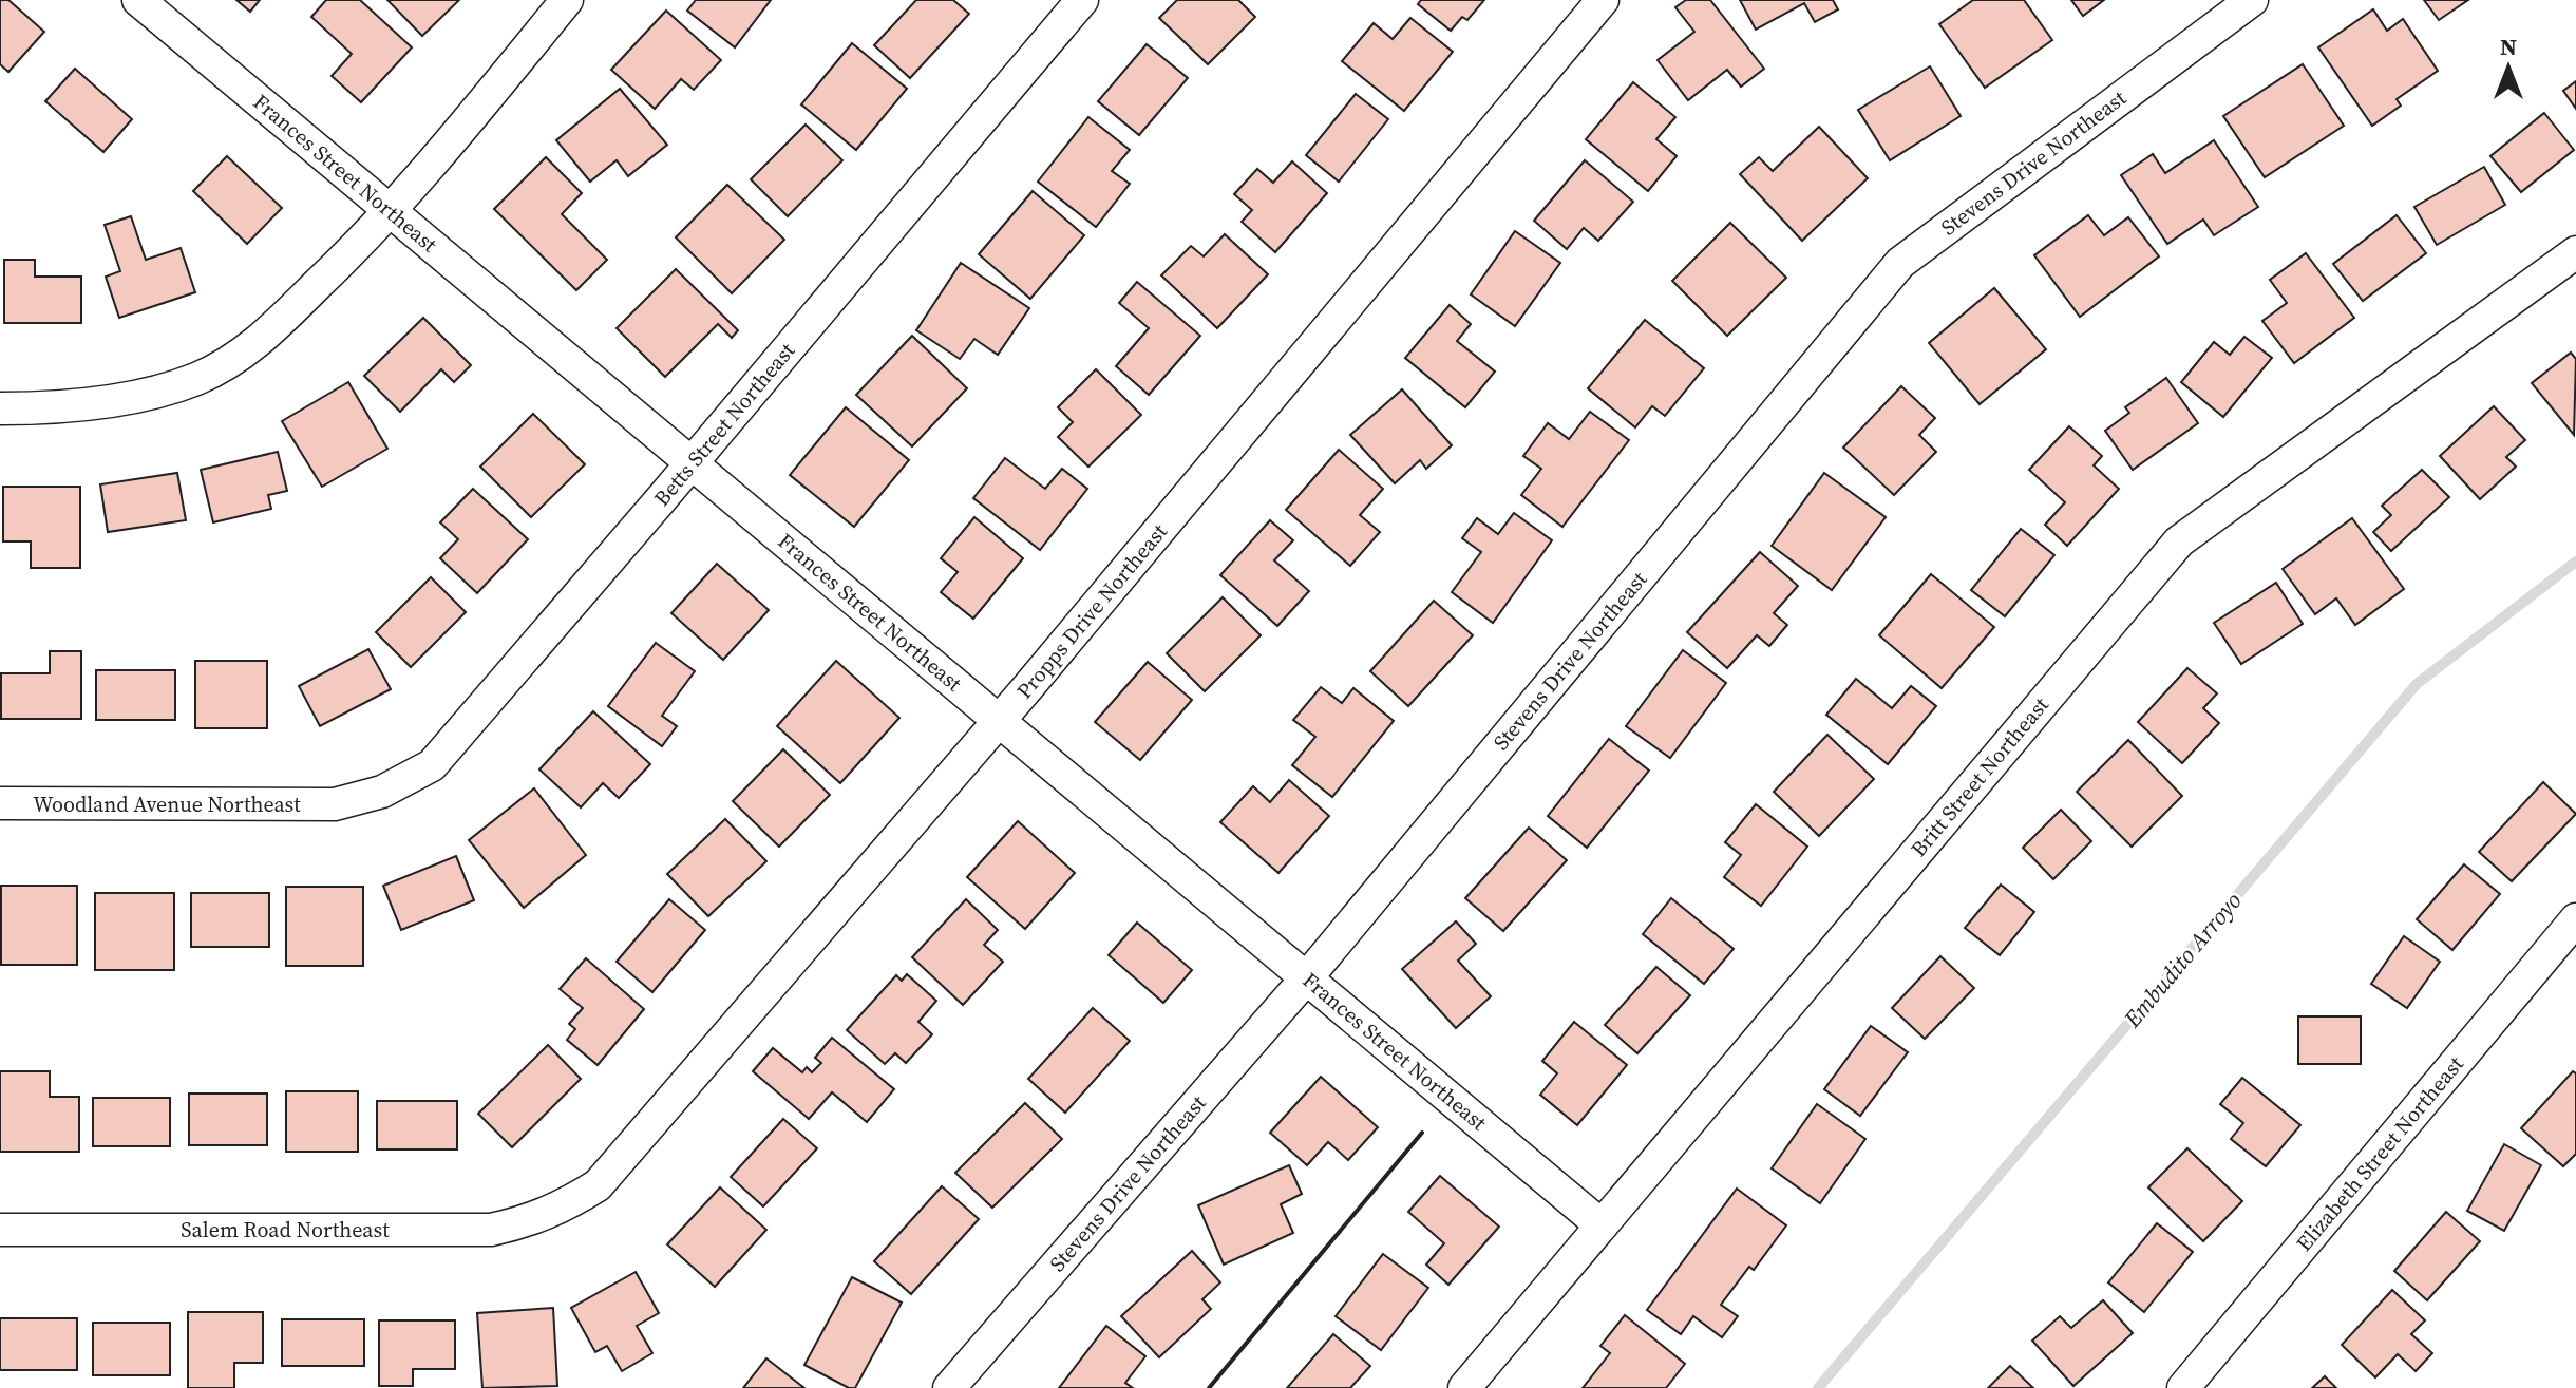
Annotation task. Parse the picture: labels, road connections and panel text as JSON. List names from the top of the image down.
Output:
{
  "streets": {
    "street": [
      "Stevens Drive Northeast",
      "Frances Street Northeast",
      "Betts Street Northeast",
      "Propps Drive Northeast",
      "Britt Street Northeast",
      "Woodland Avenue Northeast",
      "Elizabeth Street Northeast",
      "Salem Road Northeast"
    ]
  },
  "crossings": [
    ["Stevens Drive Northeast", "Frances Street Northeast"],
    ["Frances Street Northeast", "Betts Street Northeast"],
    ["Frances Street Northeast", "Propps Drive Northeast"],
    ["Frances Street Northeast", "Britt Street Northeast"],
    ["Betts Street Northeast", "Woodland Avenue Northeast"],
    ["Propps Drive Northeast", "Salem Road Northeast"]
  ],
  "water": ["Embudito Arroyo"],
  "north": "top"
}
